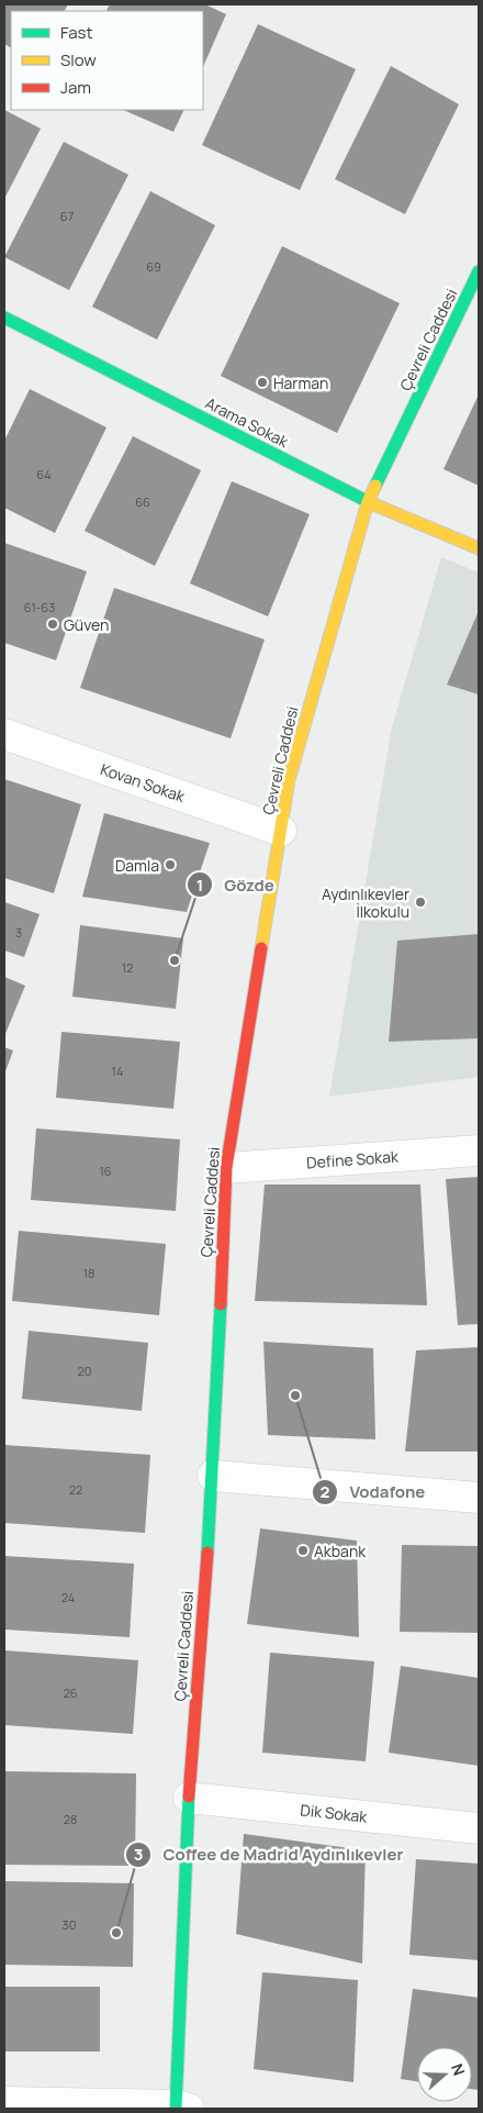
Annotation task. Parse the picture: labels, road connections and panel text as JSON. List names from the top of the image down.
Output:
{
  "streets": {
    "main road": ["Çevreli Caddesi", "Arama Sokak"],
    "street": ["Kovan Sokak", "Define Sokak", "Dik Sokak"]
  },
  "crossings": [
    ["Çevreli Caddesi", "Arama Sokak"],
    ["Çevreli Caddesi", "Kovan Sokak"],
    ["Çevreli Caddesi", "Define Sokak"],
    ["Çevreli Caddesi", "Dik Sokak"]
  ],
  "places": [
    "Harman",
    "Güven",
    "Damla",
    "Aydınlıkevler İlkokulu",
    "Gözde",
    "Vodafone",
    "Akbank",
    "Coffee de Madrid Aydınlıkevler"
  ],
  "house_numbers": [
    "67",
    "69",
    "64",
    "66",
    "61-63",
    "3",
    "12",
    "14",
    "16",
    "18",
    "20",
    "22",
    "24",
    "26",
    "28",
    "30"
  ],
  "legend": ["Fast", "Slow", "Jam"],
  "north": "right"
}
